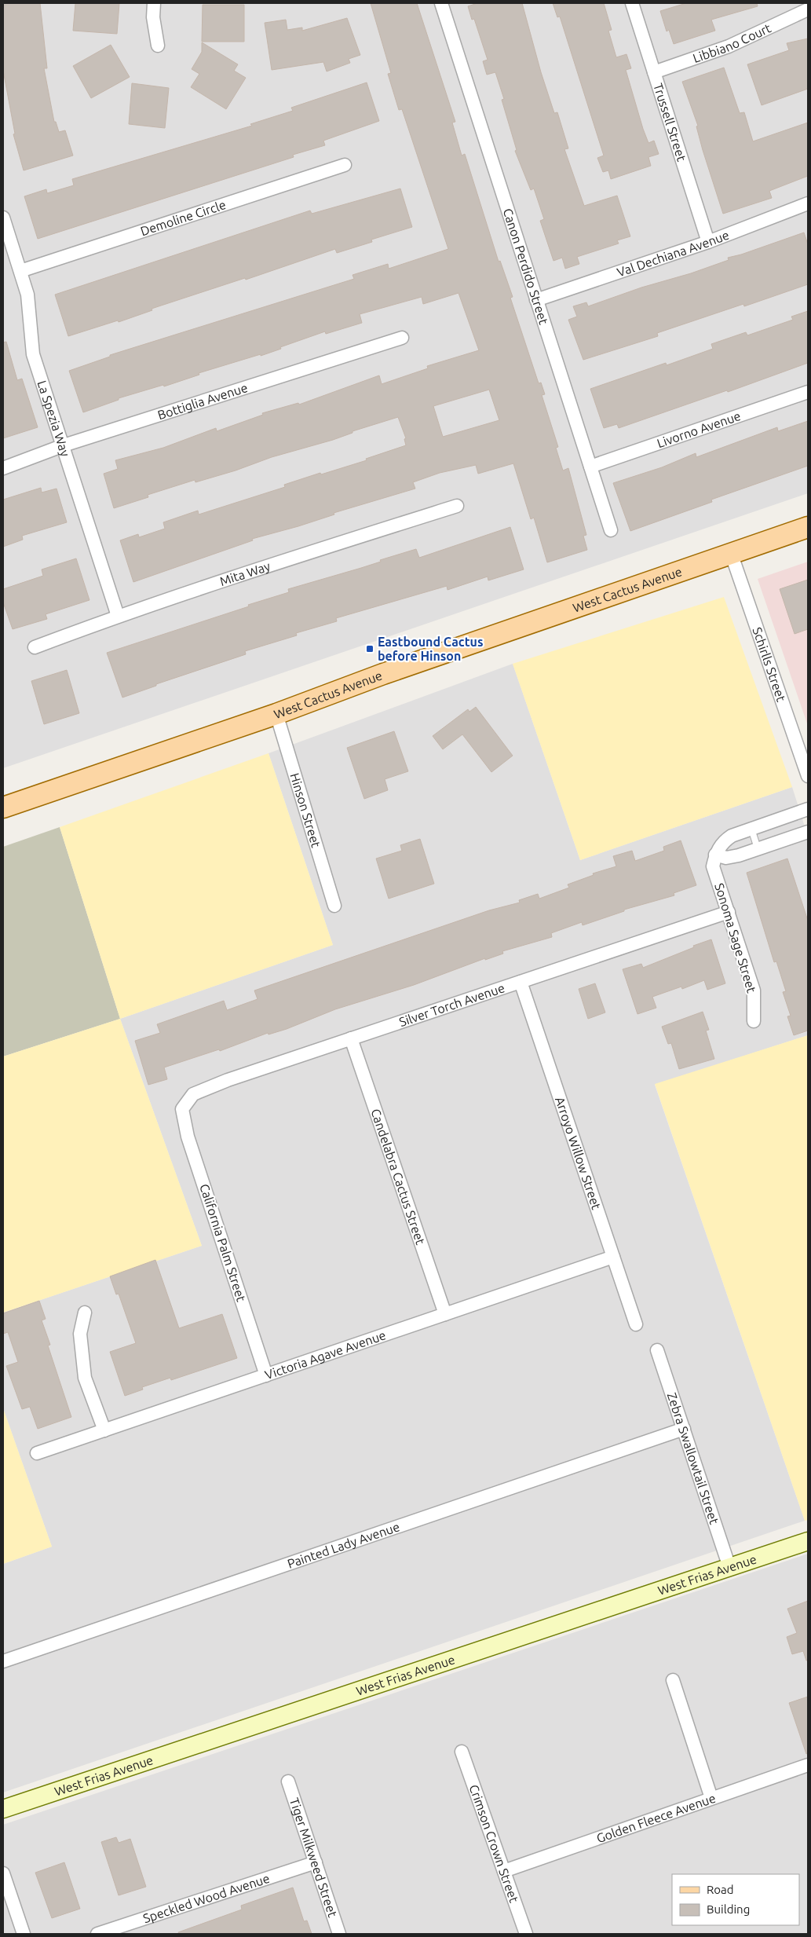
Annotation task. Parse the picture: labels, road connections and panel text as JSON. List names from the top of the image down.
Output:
{
  "streets": {
    "main road": ["West Cactus Avenue"],
    "street": [
      "Libbiano Court",
      "Trussell Street",
      "Demoline Circle",
      "Val Dechiana Avenue",
      "Canon Perdido Street",
      "Bottiglia Avenue",
      "La Spezia Way",
      "Livorno Avenue",
      "Mita Way",
      "Schirlls Street",
      "Hinson Street",
      "Sonoma Sage Street",
      "Silver Torch Avenue",
      "Arroyo Willow Street",
      "Candelabra Cactus Street",
      "California Palm Street",
      "Victoria Agave Avenue",
      "Zebra Swallowtail Street",
      "Painted Lady Avenue",
      "West Frias Avenue",
      "Golden Fleece Avenue",
      "Crimson Crown Street",
      "Tiger Milkweed Street",
      "Speckled Wood Avenue"
    ]
  },
  "crossings": [
    ["Libbiano Court", "Trussell Street"],
    ["Trussell Street", "Val Dechiana Avenue"],
    ["Demoline Circle", "La Spezia Way"],
    ["Val Dechiana Avenue", "Canon Perdido Street"],
    ["Canon Perdido Street", "Livorno Avenue"],
    ["Bottiglia Avenue", "La Spezia Way"],
    ["La Spezia Way", "Mita Way"],
    ["West Cactus Avenue", "Schirlls Street"],
    ["West Cactus Avenue", "Hinson Street"],
    ["Sonoma Sage Street", "Silver Torch Avenue"],
    ["Silver Torch Avenue", "Arroyo Willow Street"],
    ["Silver Torch Avenue", "Candelabra Cactus Street"],
    ["Silver Torch Avenue", "California Palm Street"],
    ["Arroyo Willow Street", "Victoria Agave Avenue"],
    ["Candelabra Cactus Street", "Victoria Agave Avenue"],
    ["California Palm Street", "Victoria Agave Avenue"],
    ["Zebra Swallowtail Street", "Painted Lady Avenue"],
    ["Zebra Swallowtail Street", "West Frias Avenue"],
    ["Golden Fleece Avenue", "Crimson Crown Street"],
    ["Tiger Milkweed Street", "Speckled Wood Avenue"]
  ],
  "places": {
    "transit": ["Eastbound Cactus before Hinson"]
  },
  "legend": ["Road", "Building"]
}
